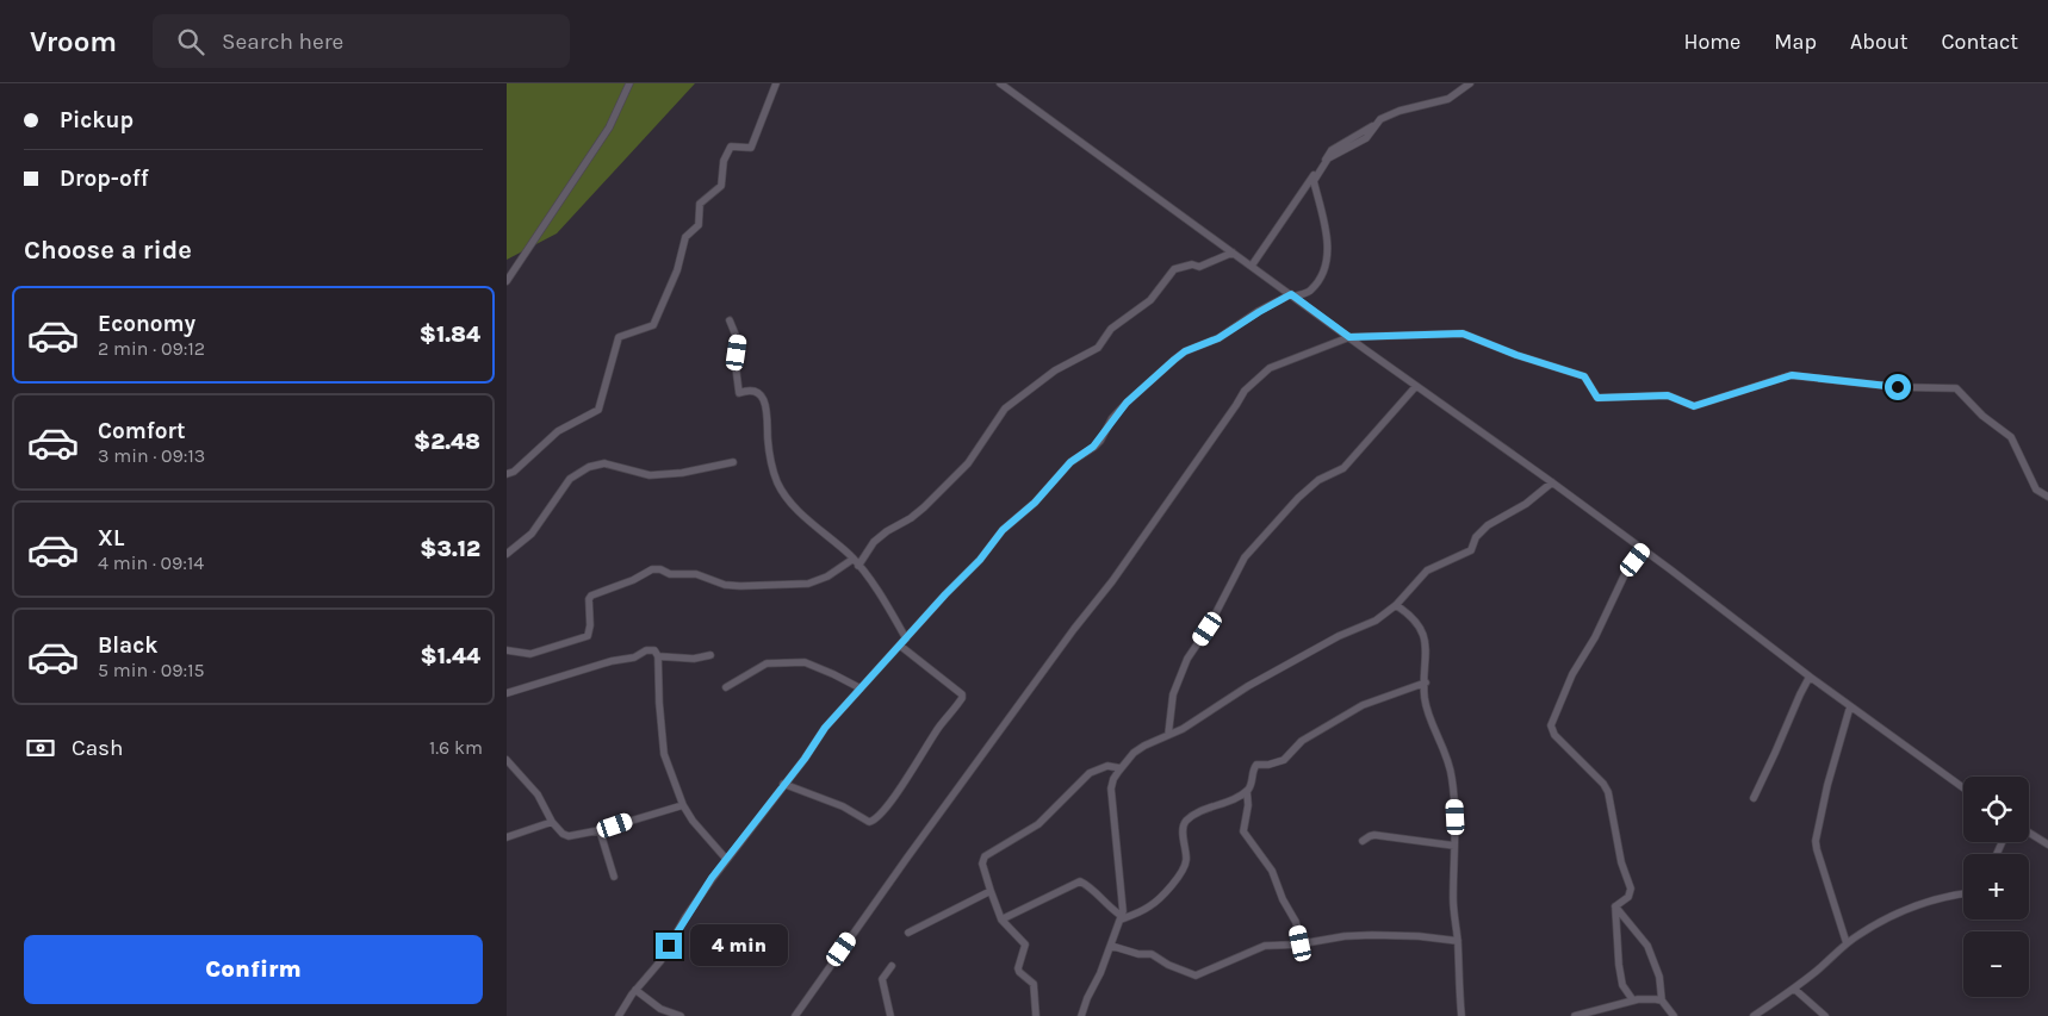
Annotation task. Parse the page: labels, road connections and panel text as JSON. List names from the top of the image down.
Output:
{
  "page": {
    "header": "Vroom",
    "search": "Search here",
    "nav": [
      "Home",
      "Map",
      "About",
      "Contact"
    ],
    "banner": ["Pickup", "Drop-off"],
    "heading": "Choose a ride",
    "list": [
      {
        "name": "Economy",
        "note": "2 min · 09:12",
        "value": "$1.84"
      },
      {
        "name": "Comfort",
        "note": "3 min · 09:13",
        "value": "$2.48"
      },
      {
        "name": "XL",
        "note": "4 min · 09:14",
        "value": "$3.12"
      },
      {
        "name": "Black",
        "note": "5 min · 09:15",
        "value": "$1.44"
      }
    ],
    "pay": ["Cash", "1.6 km"],
    "map_buttons": ["+", "−"],
    "buttons": "Confirm",
    "bubble": "4 min"
  }
}
